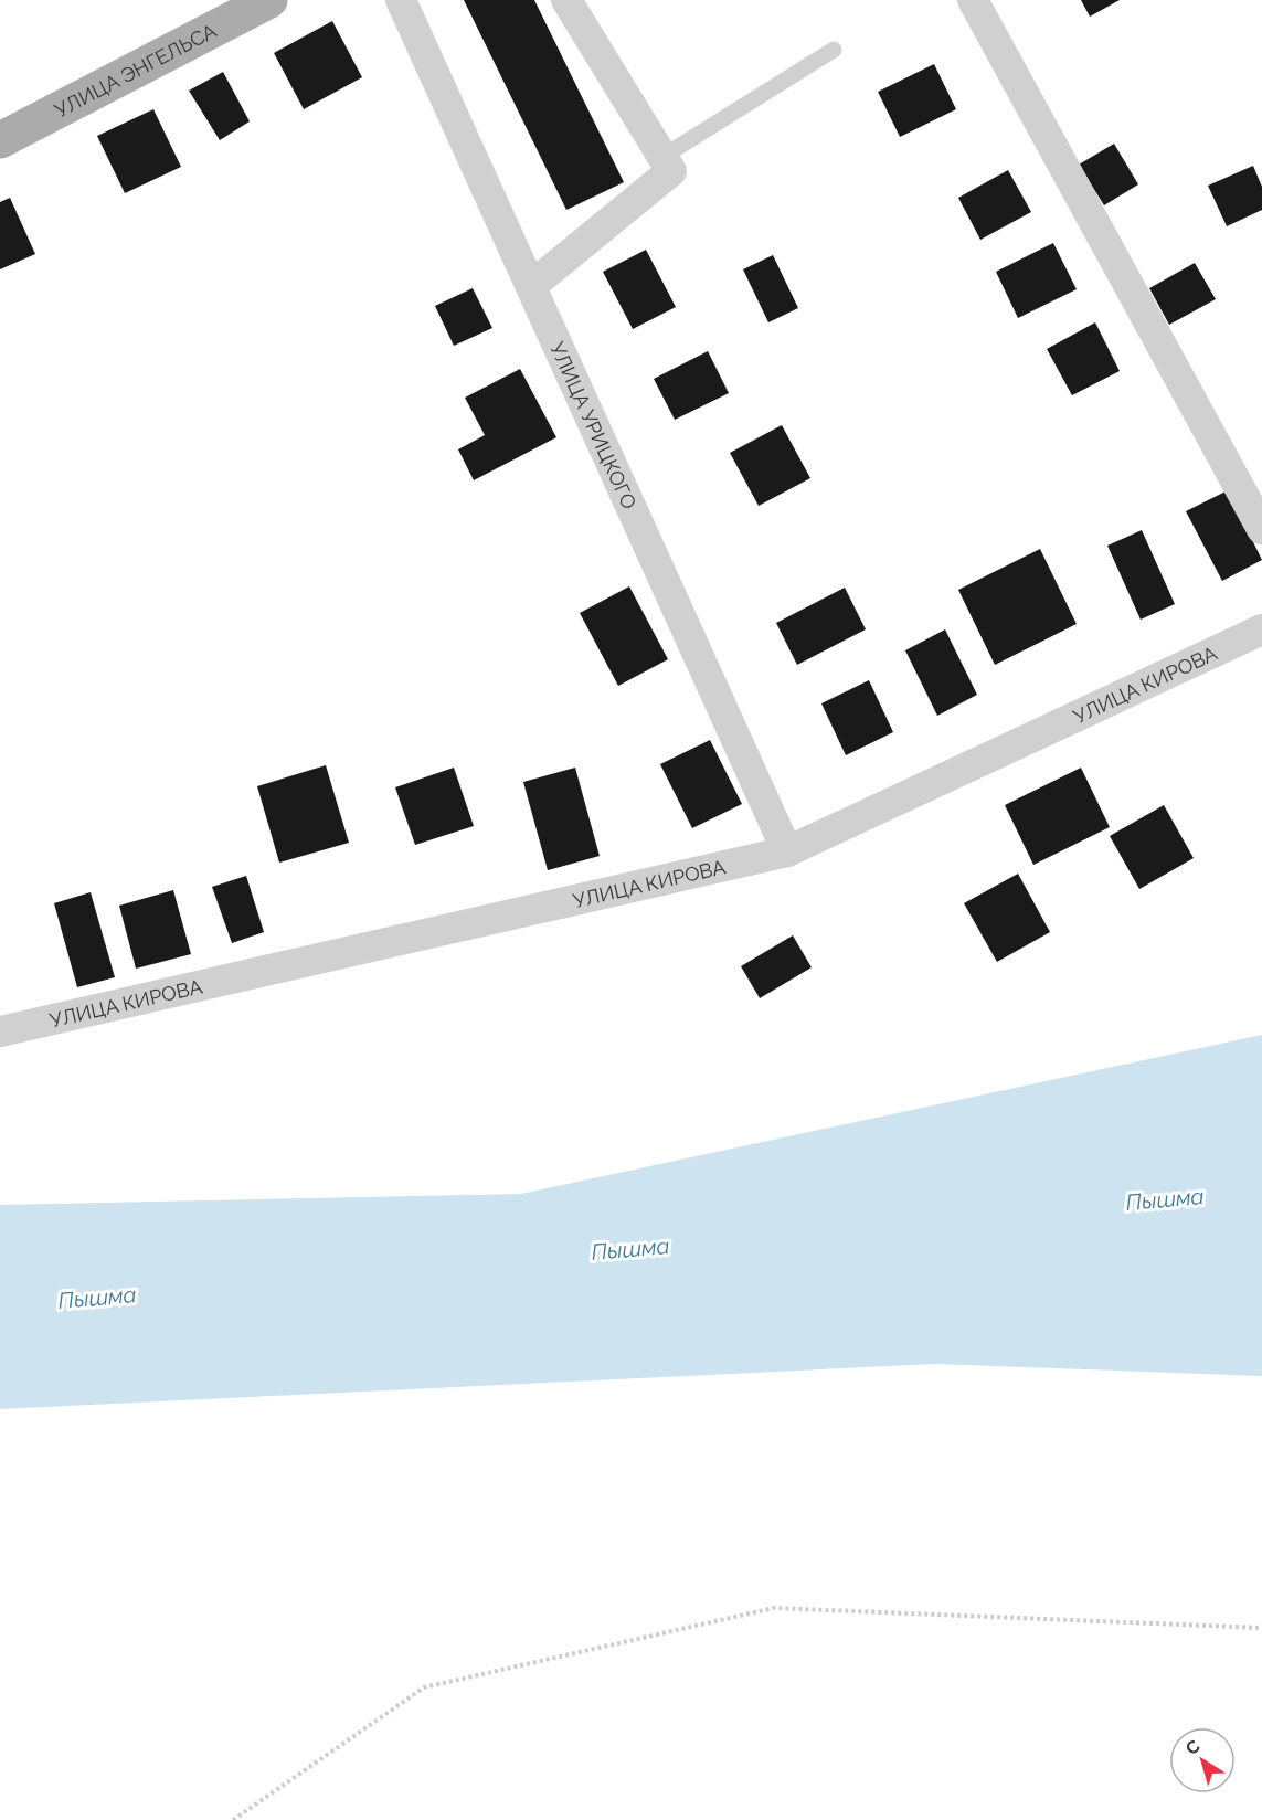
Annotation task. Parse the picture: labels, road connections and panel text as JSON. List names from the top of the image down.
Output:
{
  "streets": {
    "main road": ["УЛИЦА ЭНГЕЛЬСА"],
    "street": ["УЛИЦА УРИЦКОГО", "УЛИЦА КИРОВА"]
  },
  "crossings": [
    ["УЛИЦА УРИЦКОГО", "УЛИЦА КИРОВА"]
  ],
  "water": ["Пышма"],
  "north": "top left"
}
